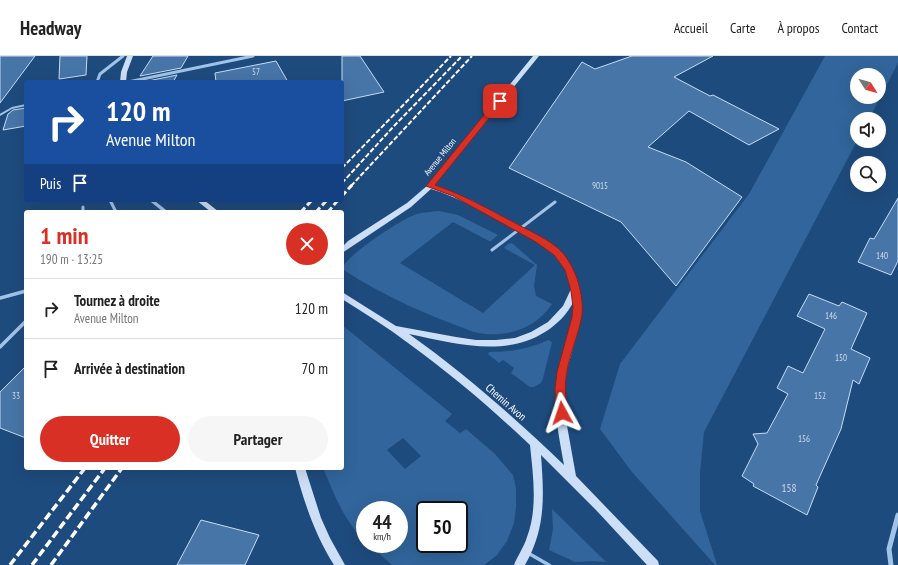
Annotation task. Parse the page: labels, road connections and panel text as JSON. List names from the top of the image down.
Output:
{
  "streets": {
    "main road": ["Avenue Milton", "Chemin Avon"]
  },
  "house_numbers": [
    "57",
    "9015",
    "140",
    "146",
    "150",
    "33",
    "152",
    "156",
    "158"
  ],
  "north": "bottom right",
  "page": {
    "header": "Headway",
    "nav": [
      "Accueil",
      "Carte",
      "À propos",
      "Contact"
    ],
    "turn": ["120 m", "Avenue Milton"],
    "then": "Puis",
    "heading": ["1 min", "190 m · 13:25"],
    "list": [
      {
        "name": "Tournez à droite",
        "note": "Avenue Milton",
        "value": "120 m"
      },
      {
        "name": "Arrivée à destination",
        "value": "70 m"
      }
    ],
    "buttons": ["Quitter", "Partager"],
    "speed": "44 km/h",
    "limit": "50"
  }
}
